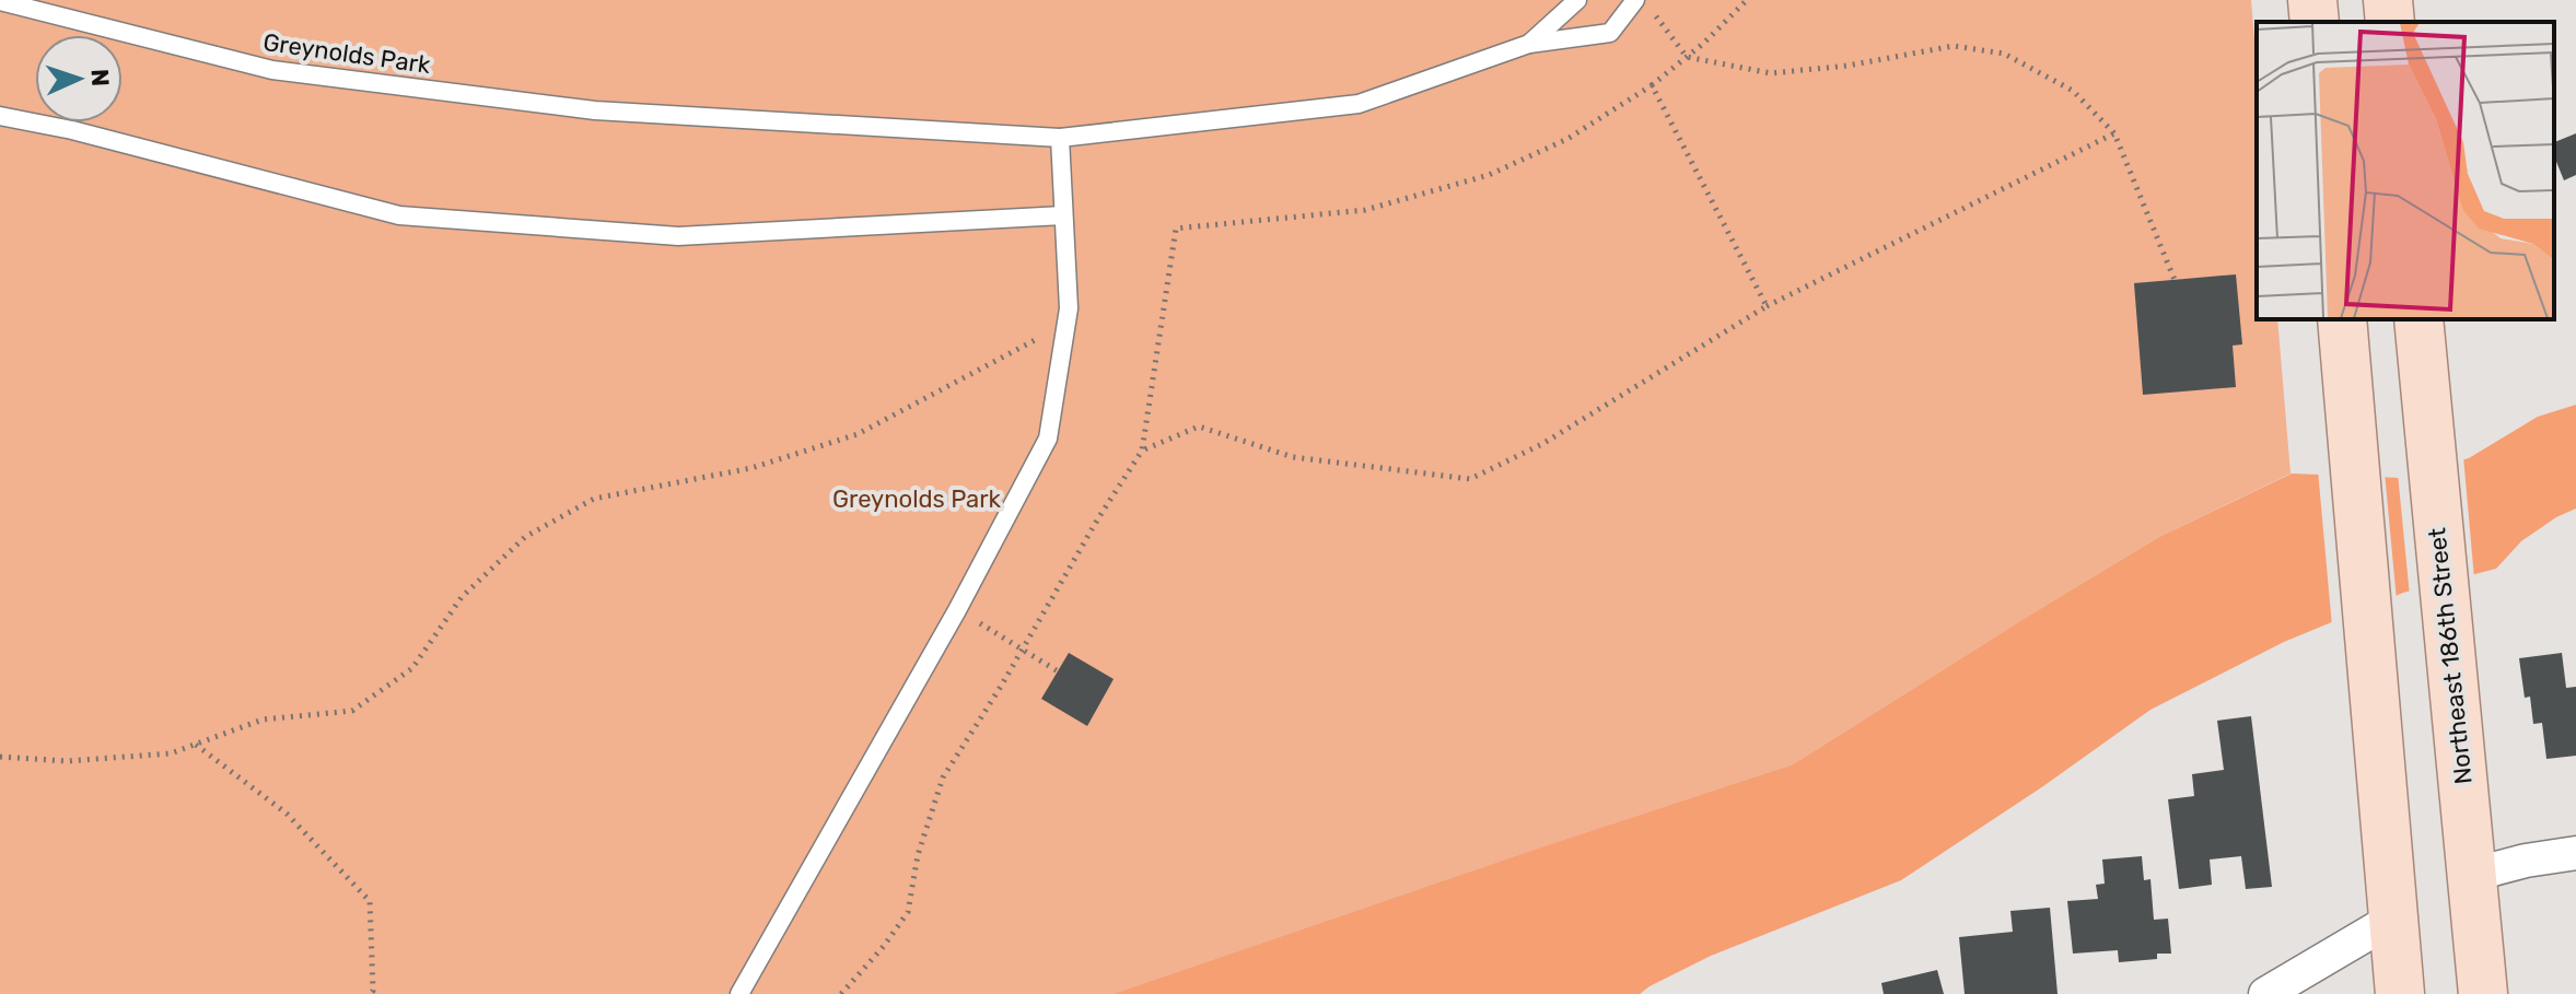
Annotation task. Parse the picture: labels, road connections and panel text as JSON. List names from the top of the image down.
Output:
{
  "streets": {
    "main road": ["Northeast 186th Street"],
    "lane": ["Greynolds Park"]
  },
  "parks": ["Greynolds Park"],
  "north": "right"
}
